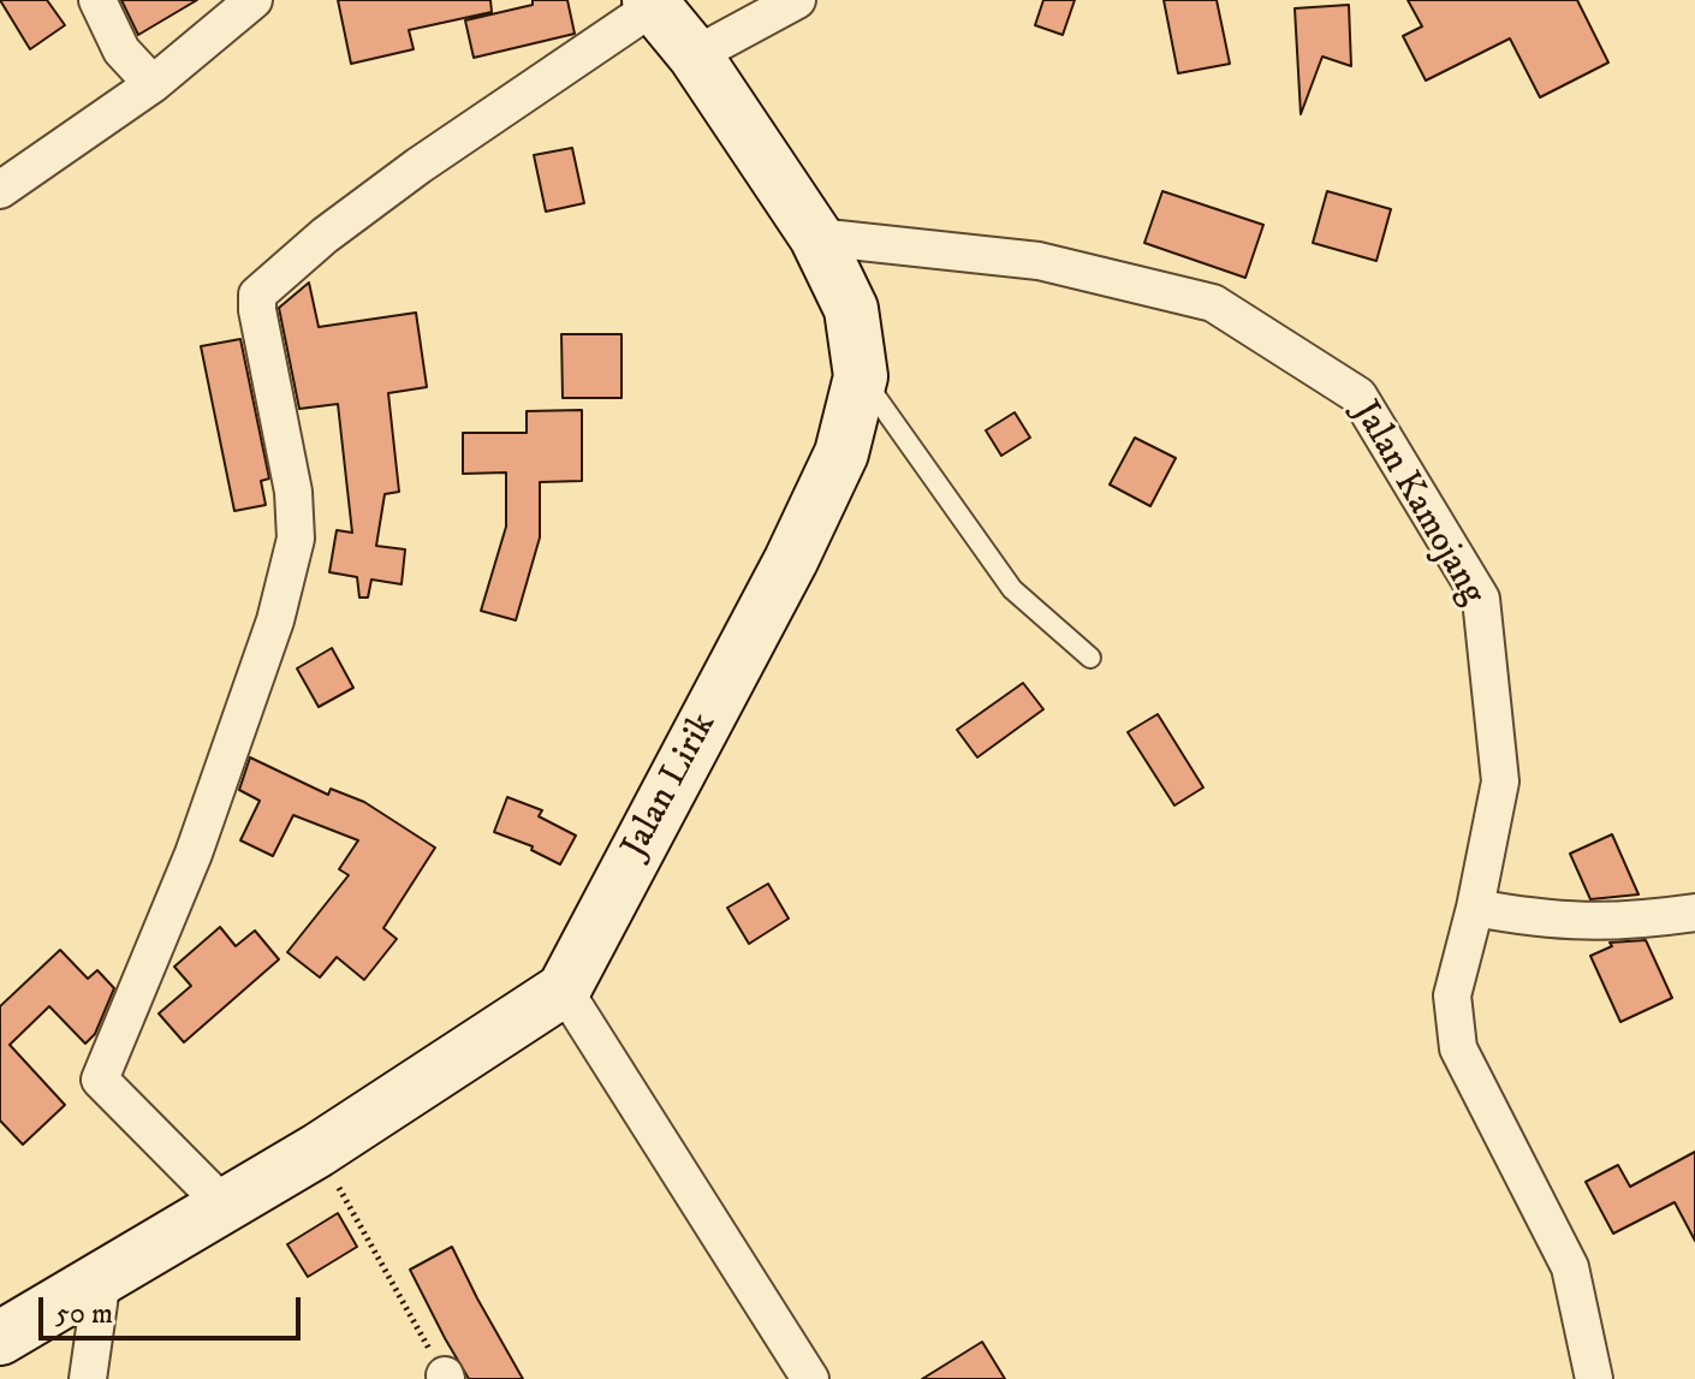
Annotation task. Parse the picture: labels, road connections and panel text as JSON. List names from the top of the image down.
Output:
{
  "streets": {
    "main road": ["Jalan Lirik"],
    "street": ["Jalan Kamojang"]
  },
  "crossings": [
    ["Jalan Kamojang", "Jalan Lirik"]
  ],
  "scale_bar": "50 m"
}
